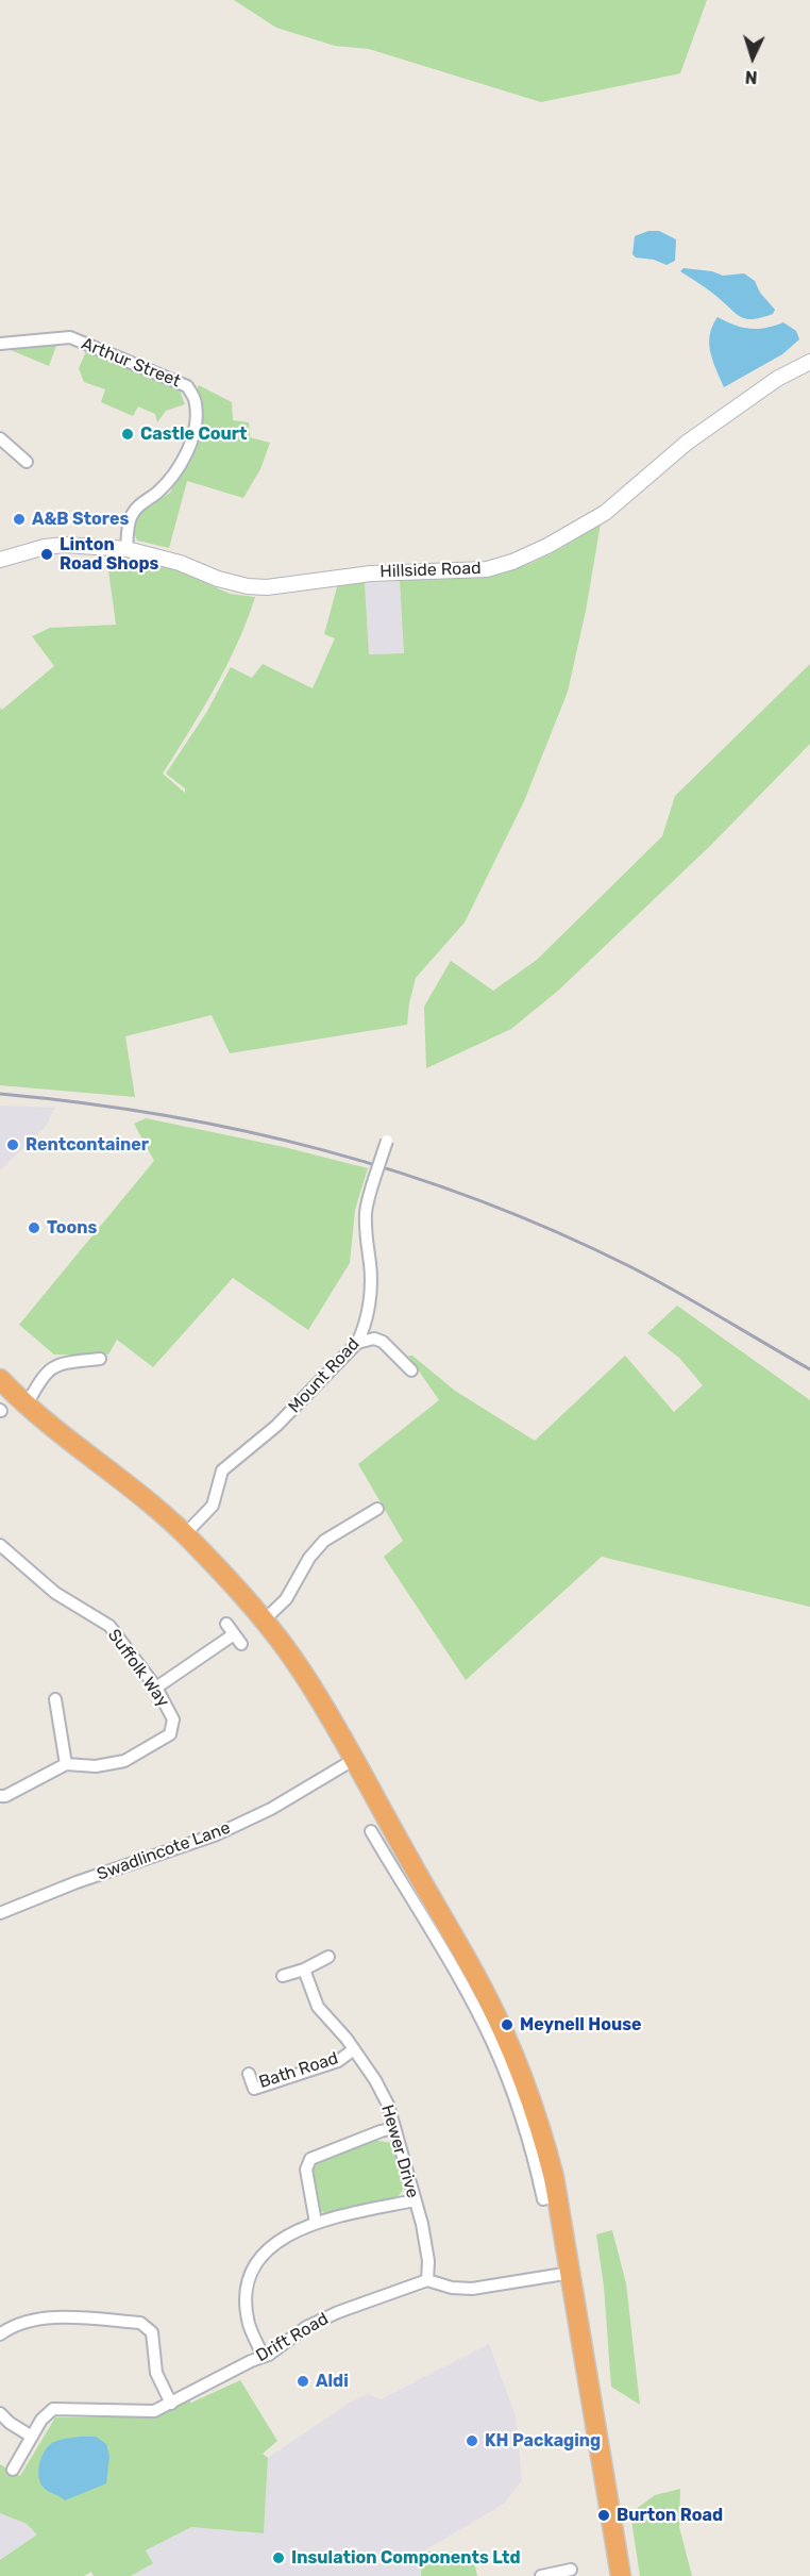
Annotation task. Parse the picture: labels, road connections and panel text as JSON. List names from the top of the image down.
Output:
{
  "streets": {
    "street": [
      "Arthur Street",
      "Hillside Road",
      "Mount Road",
      "Suffolk Way",
      "Swadlincote Lane",
      "Bath Road",
      "Hewer Drive",
      "Drift Road"
    ]
  },
  "crossings": [
    ["Arthur Street", "Hillside Road"],
    ["Bath Road", "Hewer Drive"],
    ["Hewer Drive", "Drift Road"]
  ],
  "places": [
    "Castle Court",
    "A&B Stores",
    "Linton Road Shops",
    "Rentcontainer",
    "Toons",
    "Meynell House",
    "Aldi",
    "KH Packaging",
    "Burton Road",
    "Insulation Components Ltd"
  ],
  "north": "bottom"
}
